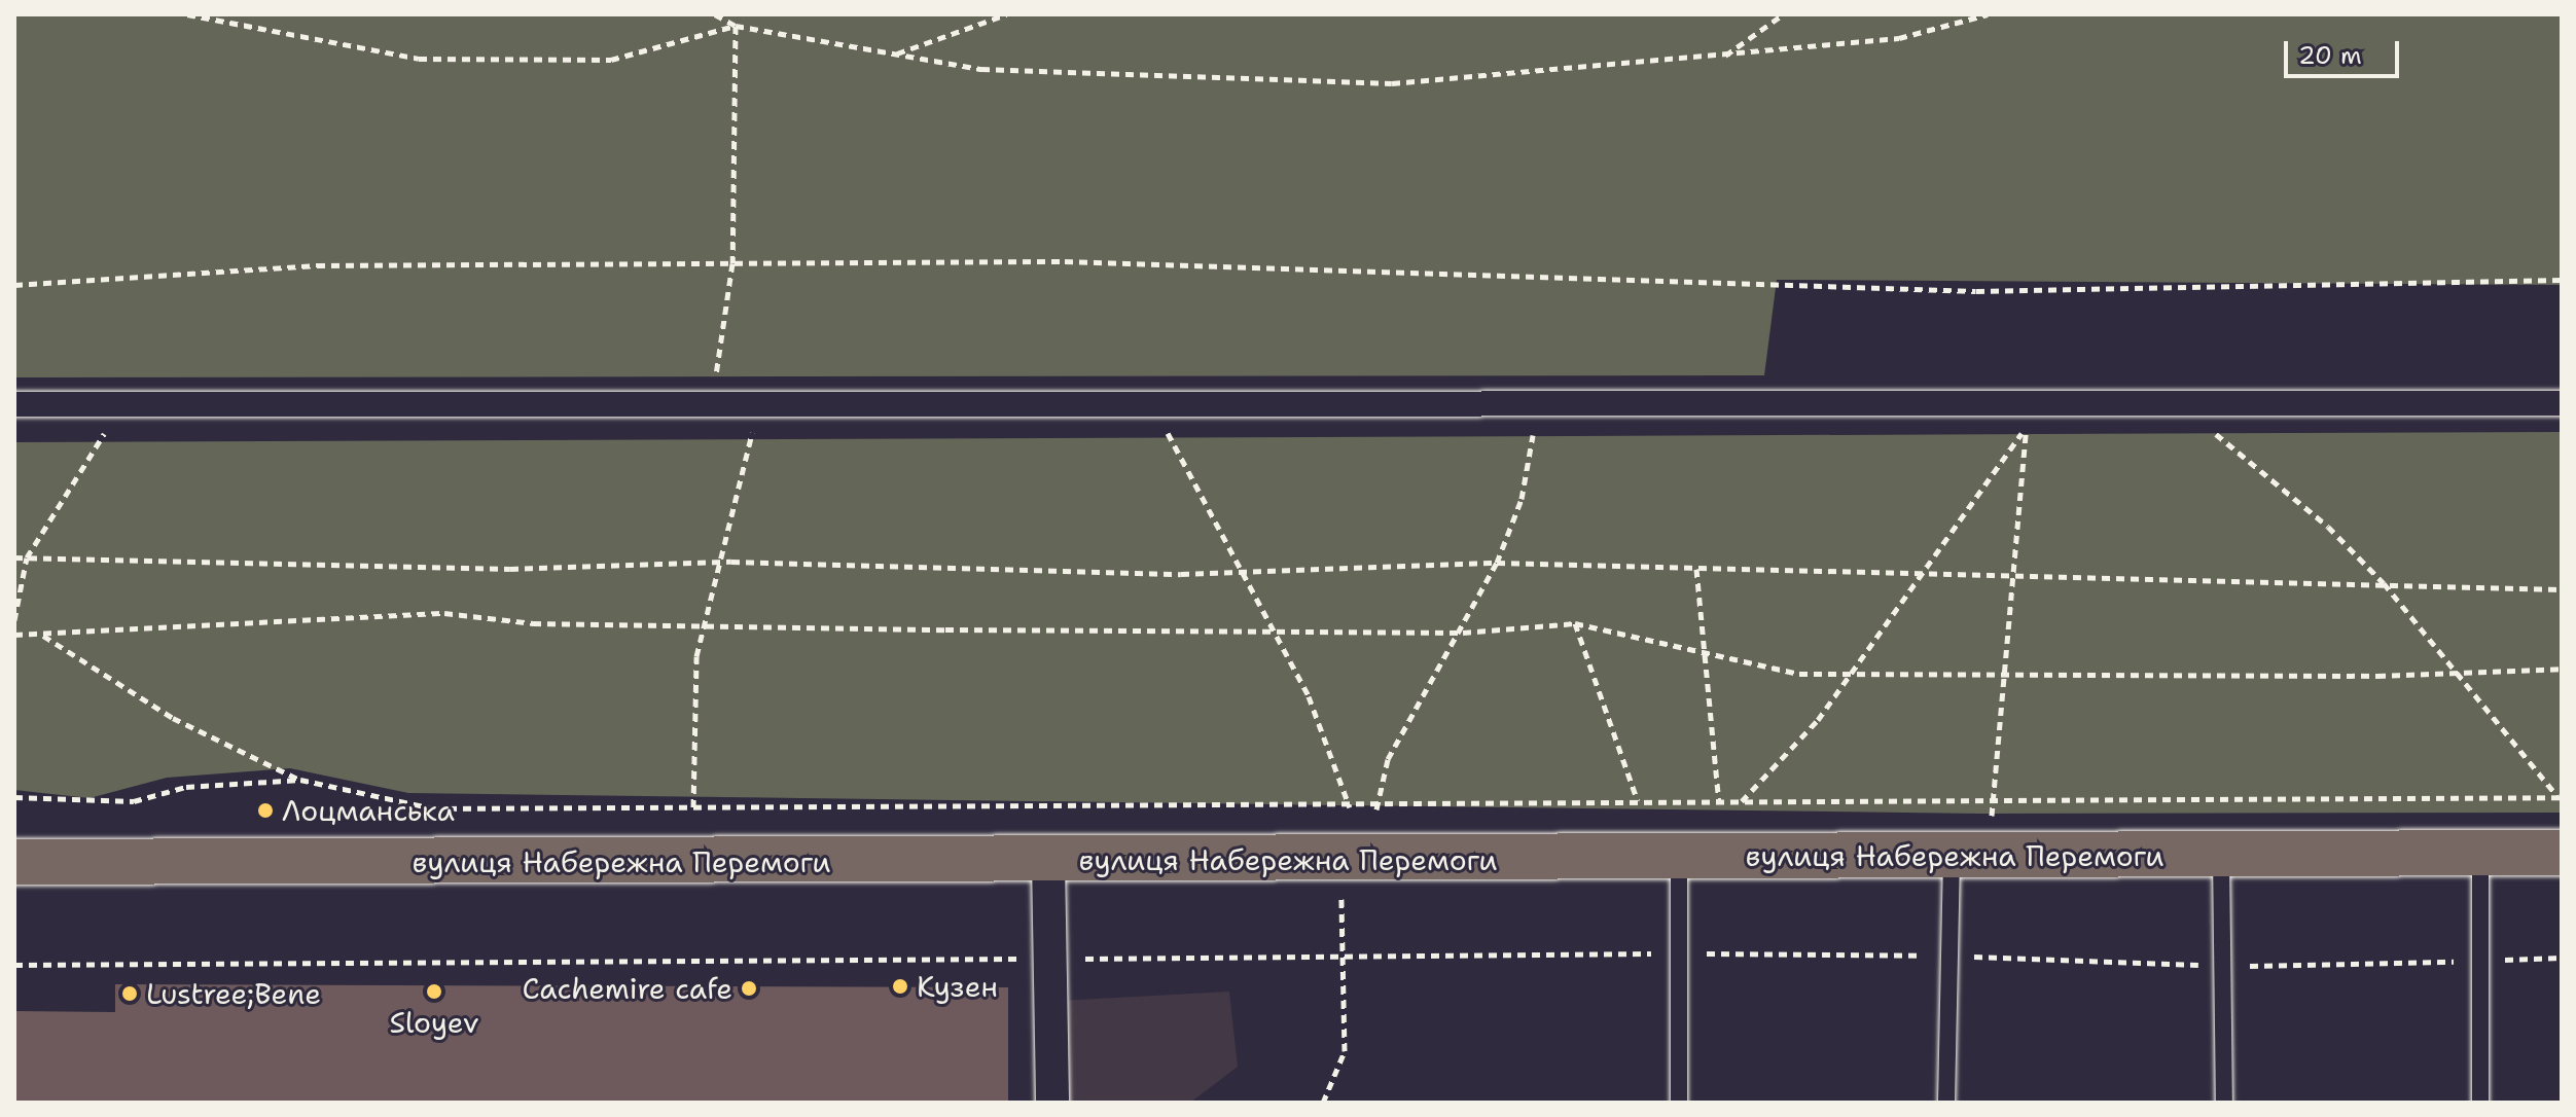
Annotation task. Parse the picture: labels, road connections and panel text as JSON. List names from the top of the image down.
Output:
{
  "streets": {
    "main road": ["вулиця Набережна Перемоги"]
  },
  "places": [
    "Лоцманська",
    "Кузен",
    "Cachemire cafe",
    "Sloyev",
    "Lustree;Bene"
  ],
  "scale_bar": "20 m"
}
